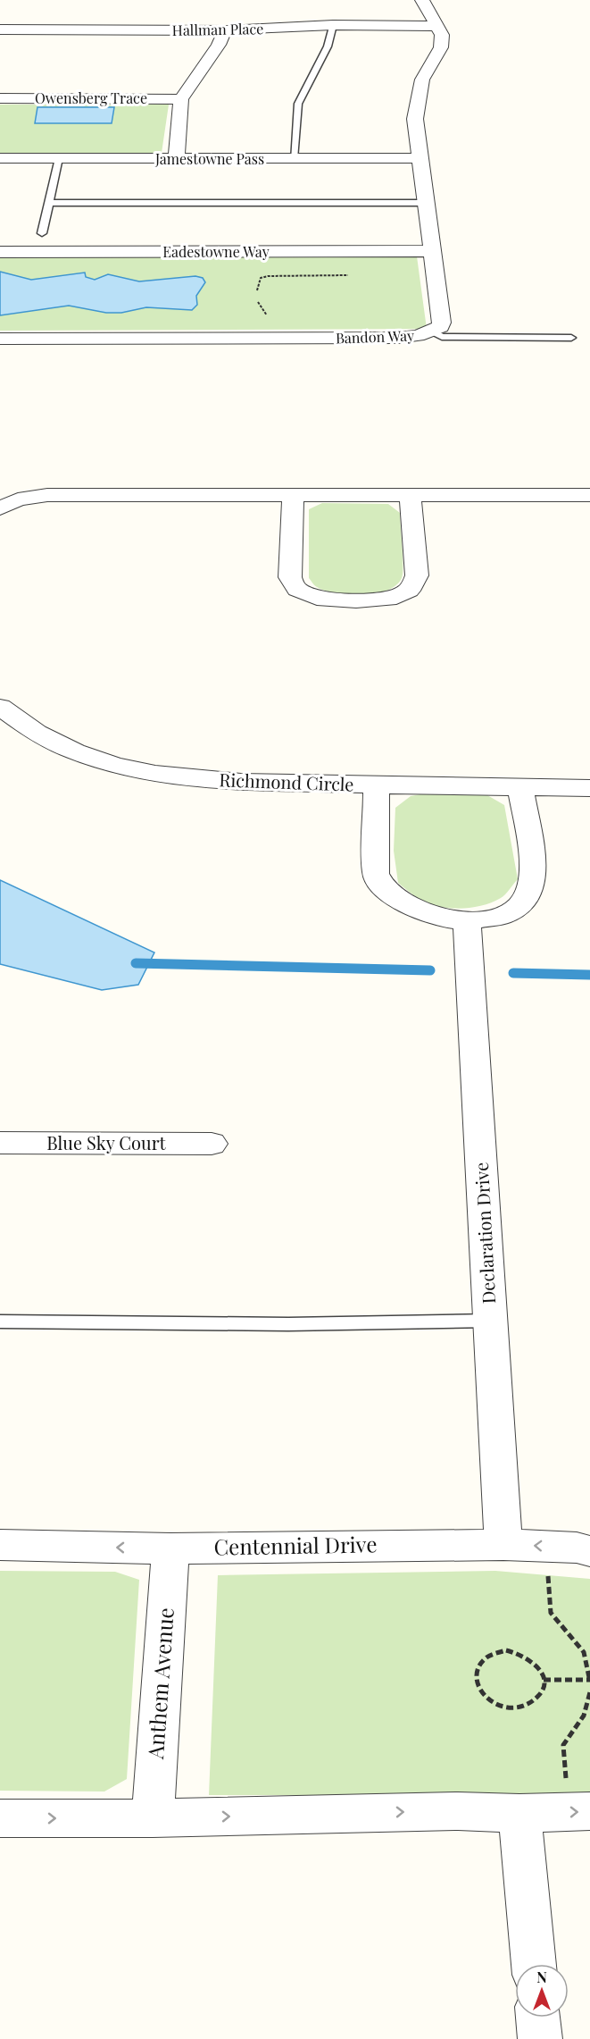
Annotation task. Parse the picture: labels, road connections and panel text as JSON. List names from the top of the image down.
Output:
{
  "streets": {
    "street": [
      "Hallman Place",
      "Owensberg Trace",
      "Jamestowne Pass",
      "Eadestowne Way",
      "Bandon Way",
      "Richmond Circle",
      "Blue Sky Court",
      "Declaration Drive",
      "Centennial Drive",
      "Anthem Avenue"
    ]
  },
  "crossings": [
    ["Hallman Place", "Bandon Way"],
    ["Jamestowne Pass", "Bandon Way"],
    ["Eadestowne Way", "Bandon Way"],
    ["Richmond Circle", "Declaration Drive"],
    ["Declaration Drive", "Centennial Drive"],
    ["Centennial Drive", "Anthem Avenue"]
  ],
  "one_way": ["Centennial Drive"],
  "north": "top"
}
